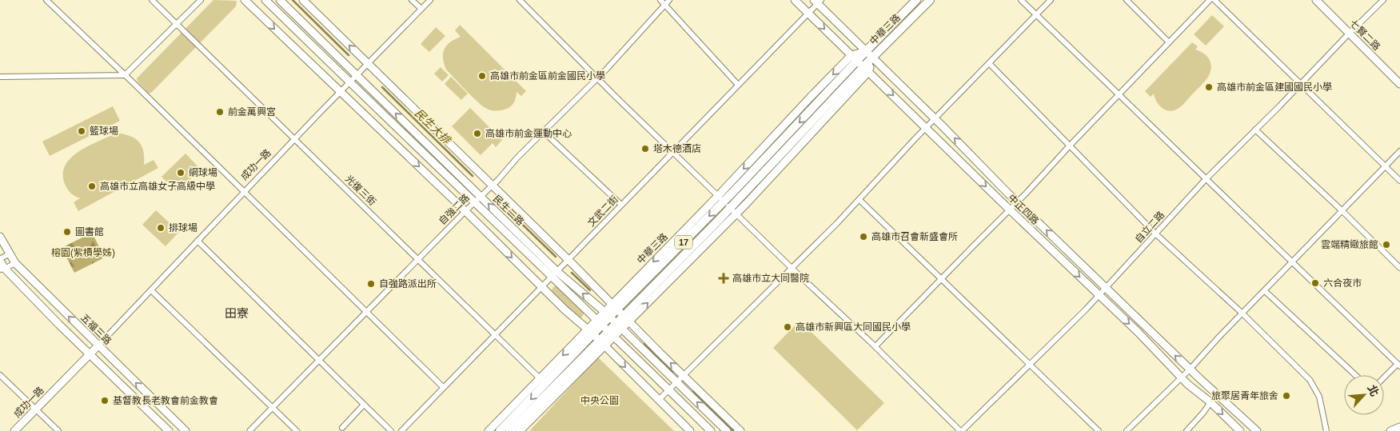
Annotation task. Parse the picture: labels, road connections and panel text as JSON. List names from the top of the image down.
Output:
{
  "streets": {
    "main road": [
      "中華三路",
      "七賢二路",
      "成功一路",
      "中正四路",
      "民生二路",
      "17",
      "五福三路"
    ],
    "street": [
      "光復三街",
      "自強二路",
      "文武二街",
      "自立二路"
    ]
  },
  "crossings": [
    ["中華三路", "光復三街"],
    ["中華三路", "中正四路"],
    ["中華三路", "民生二路"],
    ["七賢二路", "自立二路"],
    ["成功一路", "光復三街"],
    ["成功一路", "民生二路"],
    ["成功一路", "五福三路"],
    ["光復三街", "自強二路"],
    ["光復三街", "文武二街"],
    ["自強二路", "民生二路"],
    ["中正四路", "文武二街"],
    ["中正四路", "自立二路"],
    ["民生二路", "文武二街"]
  ],
  "districts": ["田寮"],
  "water": ["民生大排"],
  "parks": ["榕園(紫槓學姊)", "中央公園"],
  "places": {
    "other": [
      "高雄市前金區前金國民小學",
      "高雄市前金區建國國民小學",
      "前金萬興宮",
      "籃球場",
      "高雄市前金運動中心",
      "塔木德酒店",
      "網球場",
      "高雄市立高雄女子高級中學",
      "排球場",
      "圖書館",
      "高雄市召會新盛會所",
      "雲端精緻旅館",
      "六合夜市",
      "自強路派出所",
      "高雄市新興區大同國民小學",
      "旅聚居青年旅舍",
      "基督教長老教會前金教會"
    ],
    "health": ["高雄市立大同醫院"]
  },
  "north": "top right"
}
